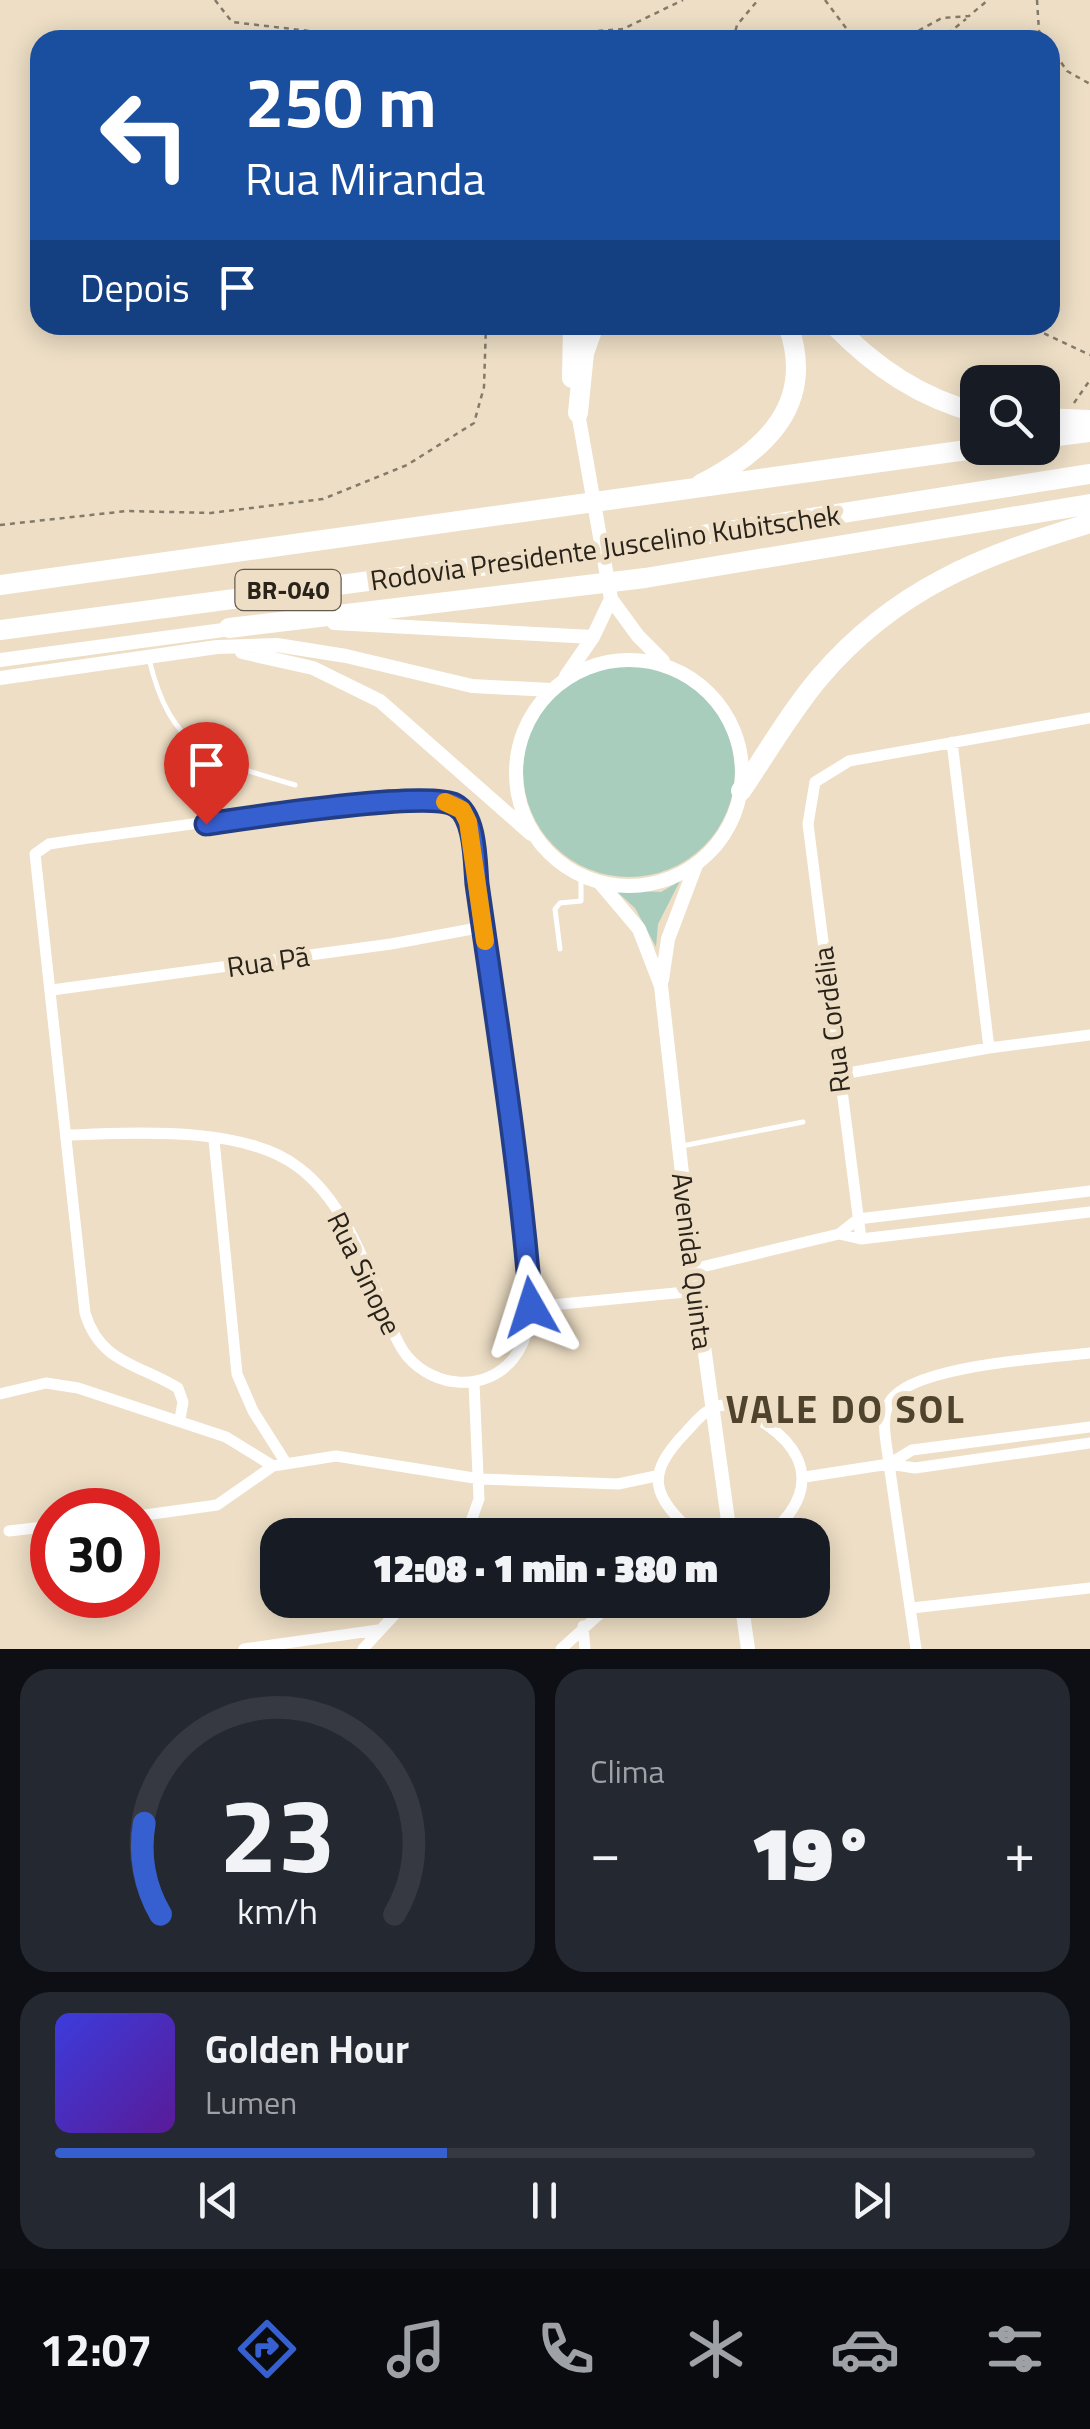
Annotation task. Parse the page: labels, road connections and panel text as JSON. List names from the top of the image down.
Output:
{
  "streets": {
    "highway": ["Rodovia Presidente Juscelino Kubitschek", "BR-040"],
    "street": [
      "Rua Pã",
      "Rua Cordélia",
      "Avenida Quinta",
      "Rua Sinope"
    ]
  },
  "districts": ["VALE DO SOL"],
  "page": {
    "turn": ["250 m", "Rua Miranda"],
    "then": "Depois",
    "limit": "30",
    "trip": "12:08 · 1 min · 380 m",
    "tile": "Clima",
    "heat": ["−", "19°", "+"],
    "song": ["Golden Hour", "Lumen"],
    "tabs": "12:07",
    "gauge": ["23", "km/h"]
  }
}
